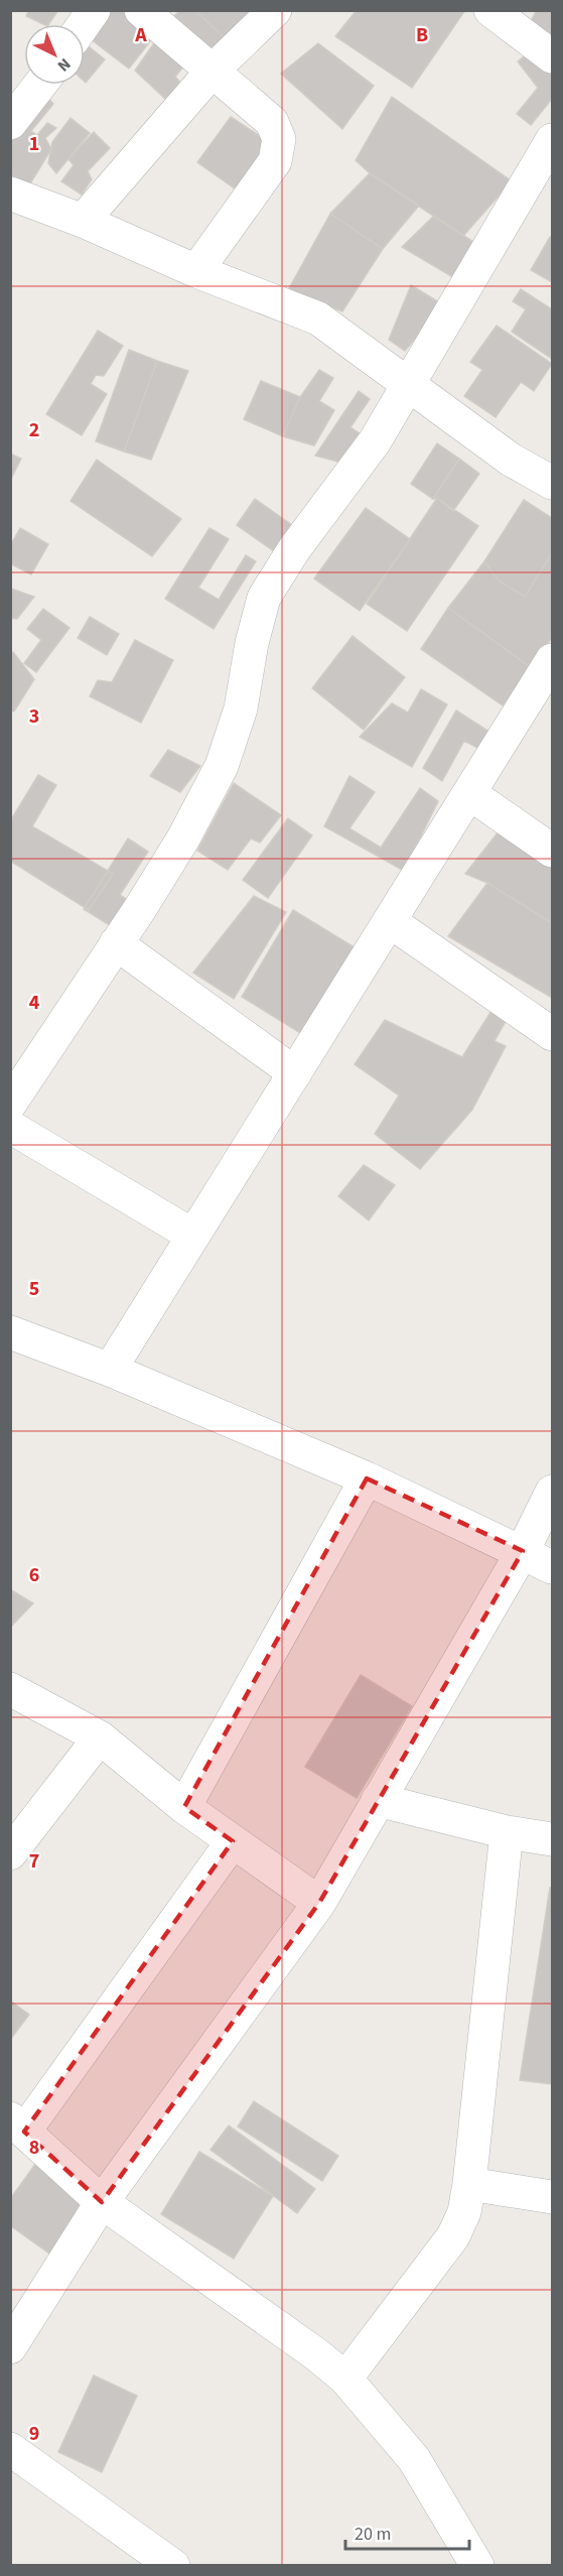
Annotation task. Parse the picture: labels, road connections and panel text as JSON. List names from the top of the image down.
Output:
{
  "scale_bar": "20 m",
  "north": "bottom right",
  "grid": {
    "columns": ["A", "B"],
    "rows": [
      "1",
      "2",
      "3",
      "4",
      "5",
      "6",
      "7",
      "8",
      "9"
    ]
  }
}
